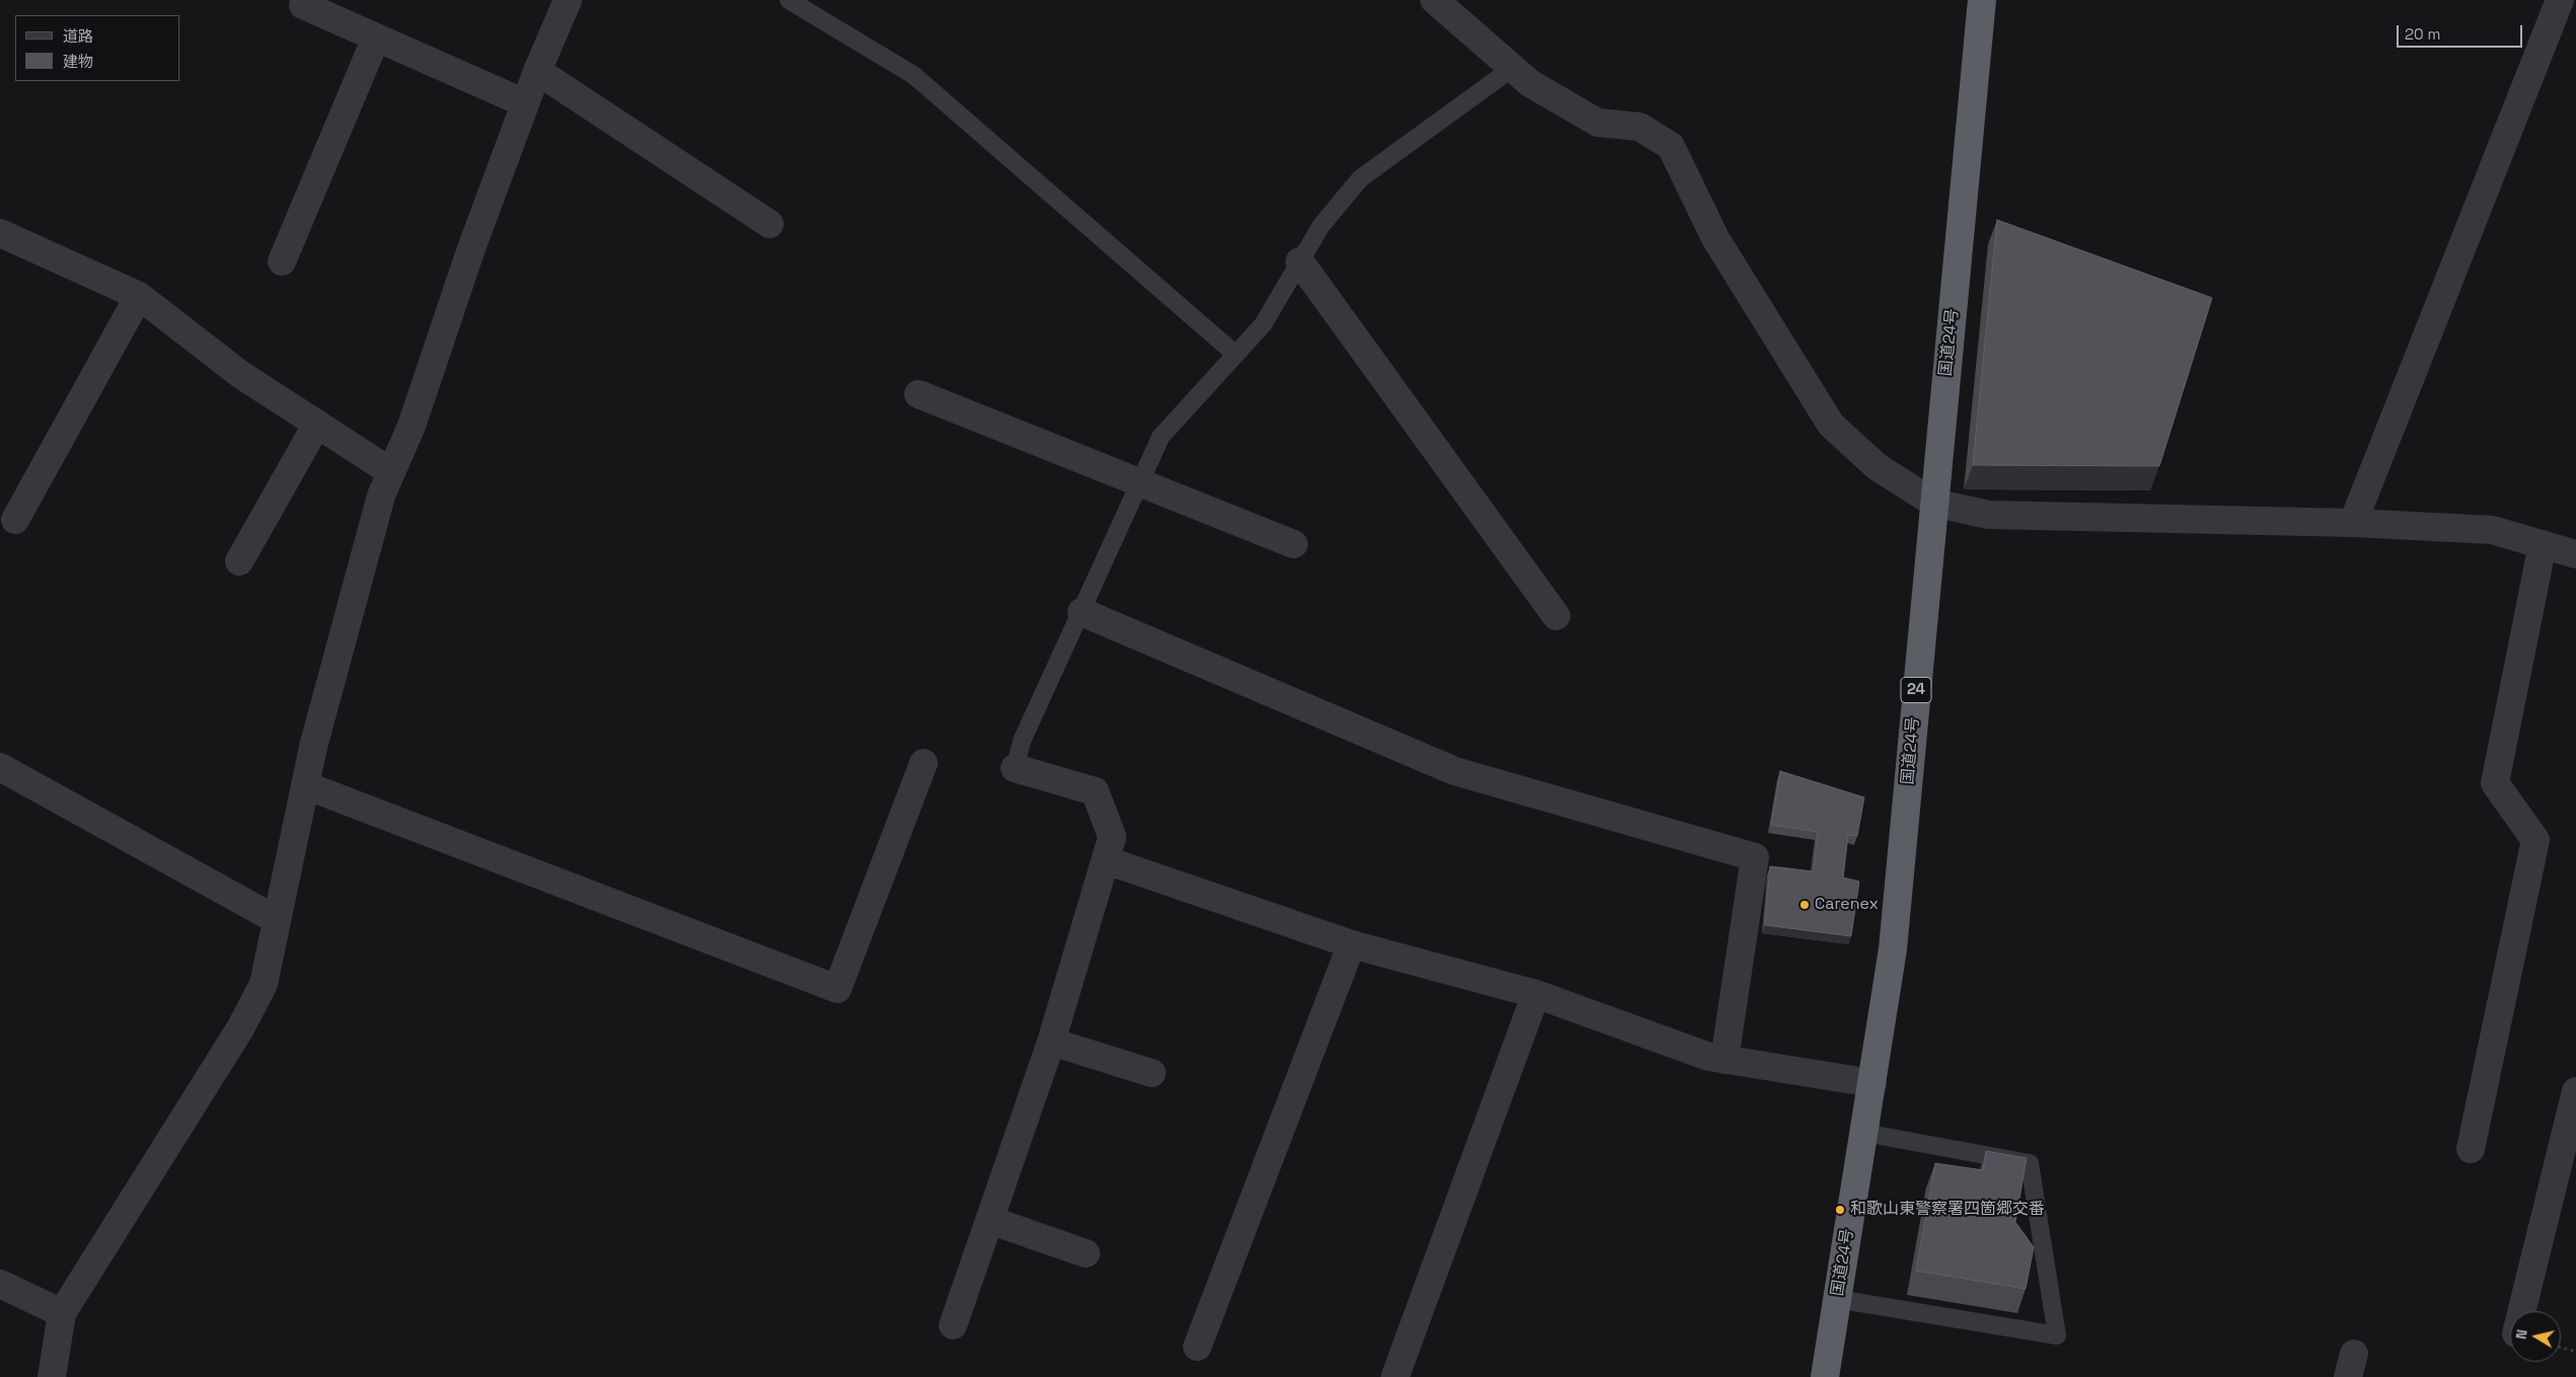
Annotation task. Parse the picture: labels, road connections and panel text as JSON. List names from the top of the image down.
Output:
{
  "streets": {
    "highway": ["国道24号", "24"]
  },
  "places": ["Carenex", "和歌山東警察署四箇郷交番"],
  "legend": ["道路", "建物"],
  "scale_bar": "20 m",
  "north": "left"
}
